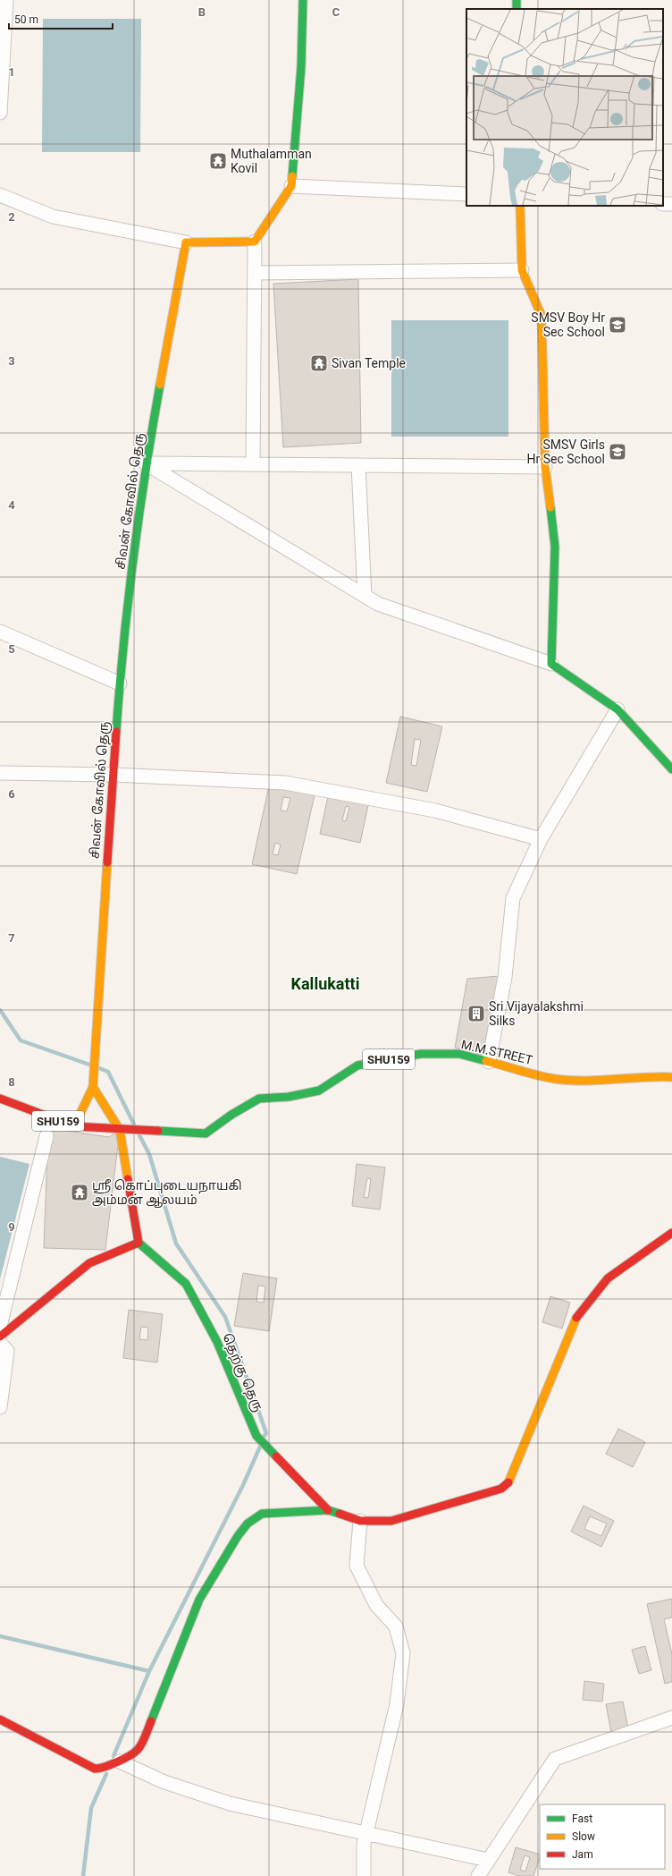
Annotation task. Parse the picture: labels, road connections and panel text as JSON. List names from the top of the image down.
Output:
{
  "streets": {
    "main road": [
      "சிவன் கோவில் தெரு",
      "M.M.STREET",
      "SHU159",
      "தெற்கு தெரு"
    ]
  },
  "crossings": [
    ["M.M.STREET", "SHU159"]
  ],
  "districts": ["Kallukatti"],
  "places": {
    "temple": ["Muthalamman Kovil", "Sivan Temple", "ஸ்ரீ கொப்புடையநாயகி அம்மன் ஆலயம்"],
    "school or university": ["SMSV Boy Hr Sec School", "SMSV Girls Hr Sec School"],
    "building": ["Sri Vijayalakshmi Silks"]
  },
  "legend": ["Fast", "Slow", "Jam"],
  "scale_bar": "50 m",
  "grid": {
    "columns": ["B", "C"],
    "rows": [
      "1",
      "2",
      "3",
      "4",
      "5",
      "6",
      "7",
      "8",
      "9"
    ]
  }
}
